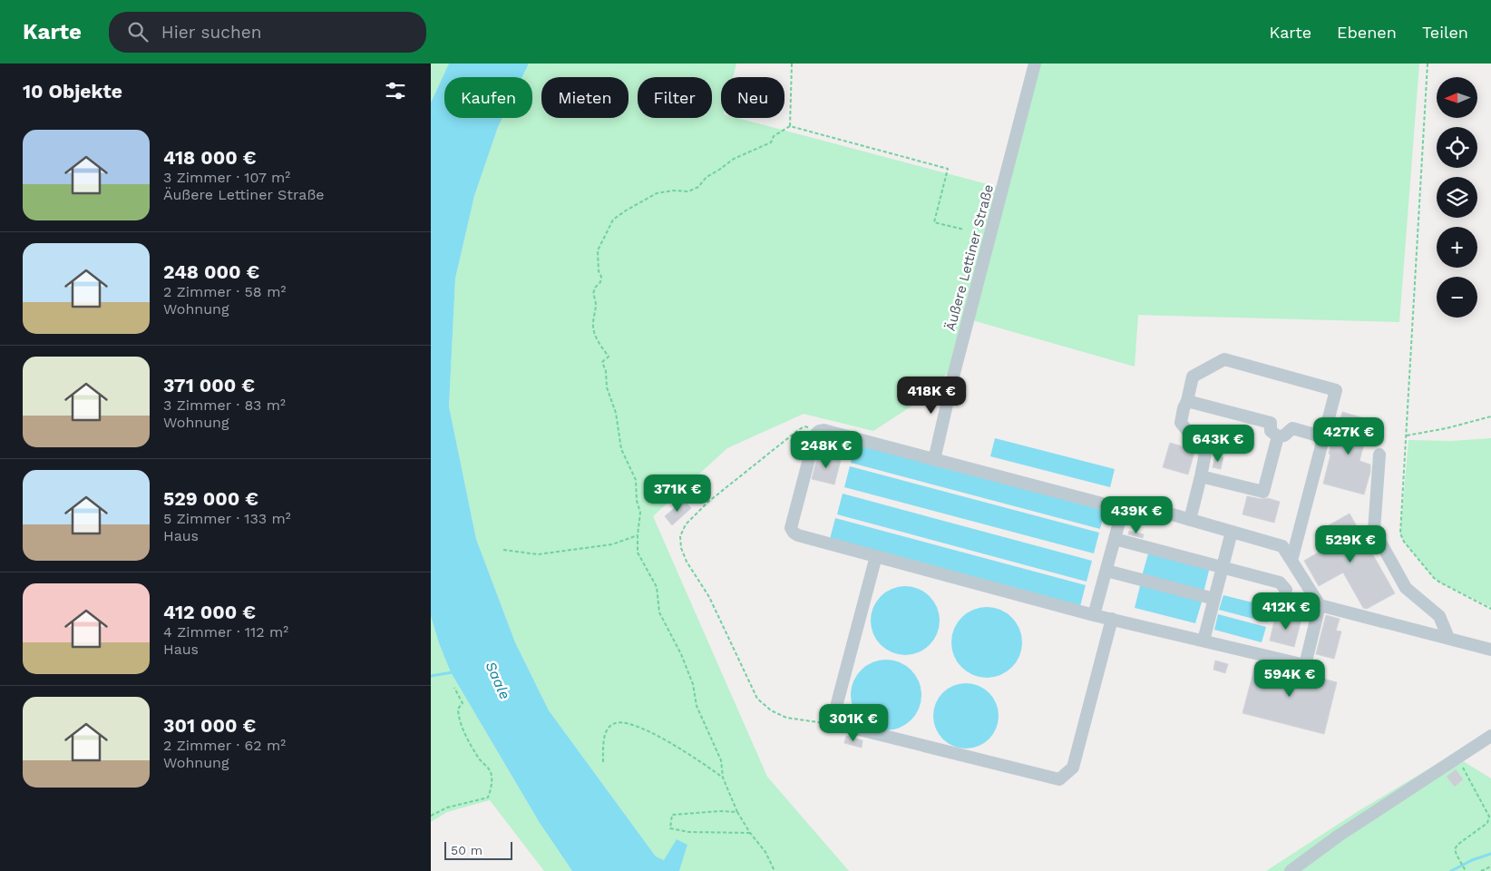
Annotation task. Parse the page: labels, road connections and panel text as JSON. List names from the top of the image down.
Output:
{
  "streets": {
    "street": ["Äußere Lettiner Straße"]
  },
  "water": ["Saale"],
  "scale_bar": "50 m",
  "north": "left",
  "page": {
    "header": "Karte",
    "search": "Hier suchen",
    "nav": ["Karte", "Ebenen", "Teilen"],
    "heading": "10 Objekte",
    "map_buttons": ["+", "−"],
    "chip": [
      "Kaufen",
      "Mieten",
      "Filter",
      "Neu"
    ],
    "list": [
      {
        "name": "418 000 €",
        "note": "3 Zimmer · 107 m² · Äußere Lettiner Straße"
      },
      {
        "name": "248 000 €",
        "note": "2 Zimmer · 58 m² · Wohnung"
      },
      {
        "name": "371 000 €",
        "note": "3 Zimmer · 83 m² · Wohnung"
      },
      {
        "name": "529 000 €",
        "note": "5 Zimmer · 133 m² · Haus"
      },
      {
        "name": "412 000 €",
        "note": "4 Zimmer · 112 m² · Haus"
      },
      {
        "name": "301 000 €",
        "note": "2 Zimmer · 62 m² · Wohnung"
      }
    ],
    "price": [
      "418K €",
      "427K €",
      "643K €",
      "248K €",
      "371K €",
      "439K €",
      "529K €",
      "412K €",
      "594K €",
      "301K €"
    ],
    "scale": "50 m"
  }
}
